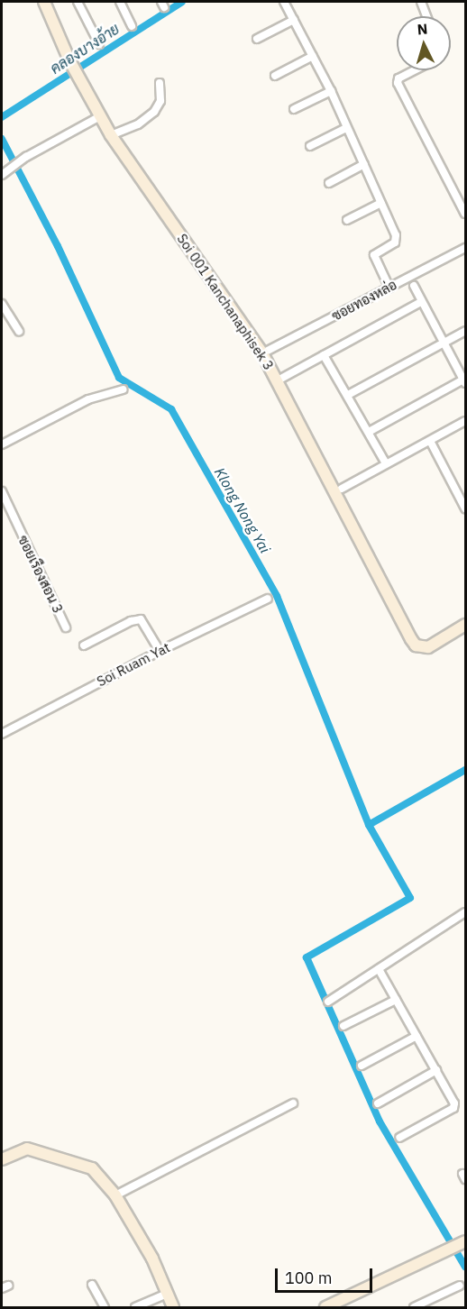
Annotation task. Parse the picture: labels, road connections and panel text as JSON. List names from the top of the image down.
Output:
{
  "streets": {
    "street": [
      "ซอยทองหล่อ",
      "Soi 001 Kanchanaphisek 3",
      "ซอยเรืองสอน 3",
      "Soi Ruam Yat"
    ]
  },
  "crossings": [
    ["ซอยทองหล่อ", "Soi 001 Kanchanaphisek 3"]
  ],
  "water": ["คลองบางอ้าย", "Klong Nong Yai"],
  "scale_bar": "100 m",
  "north": "top"
}
